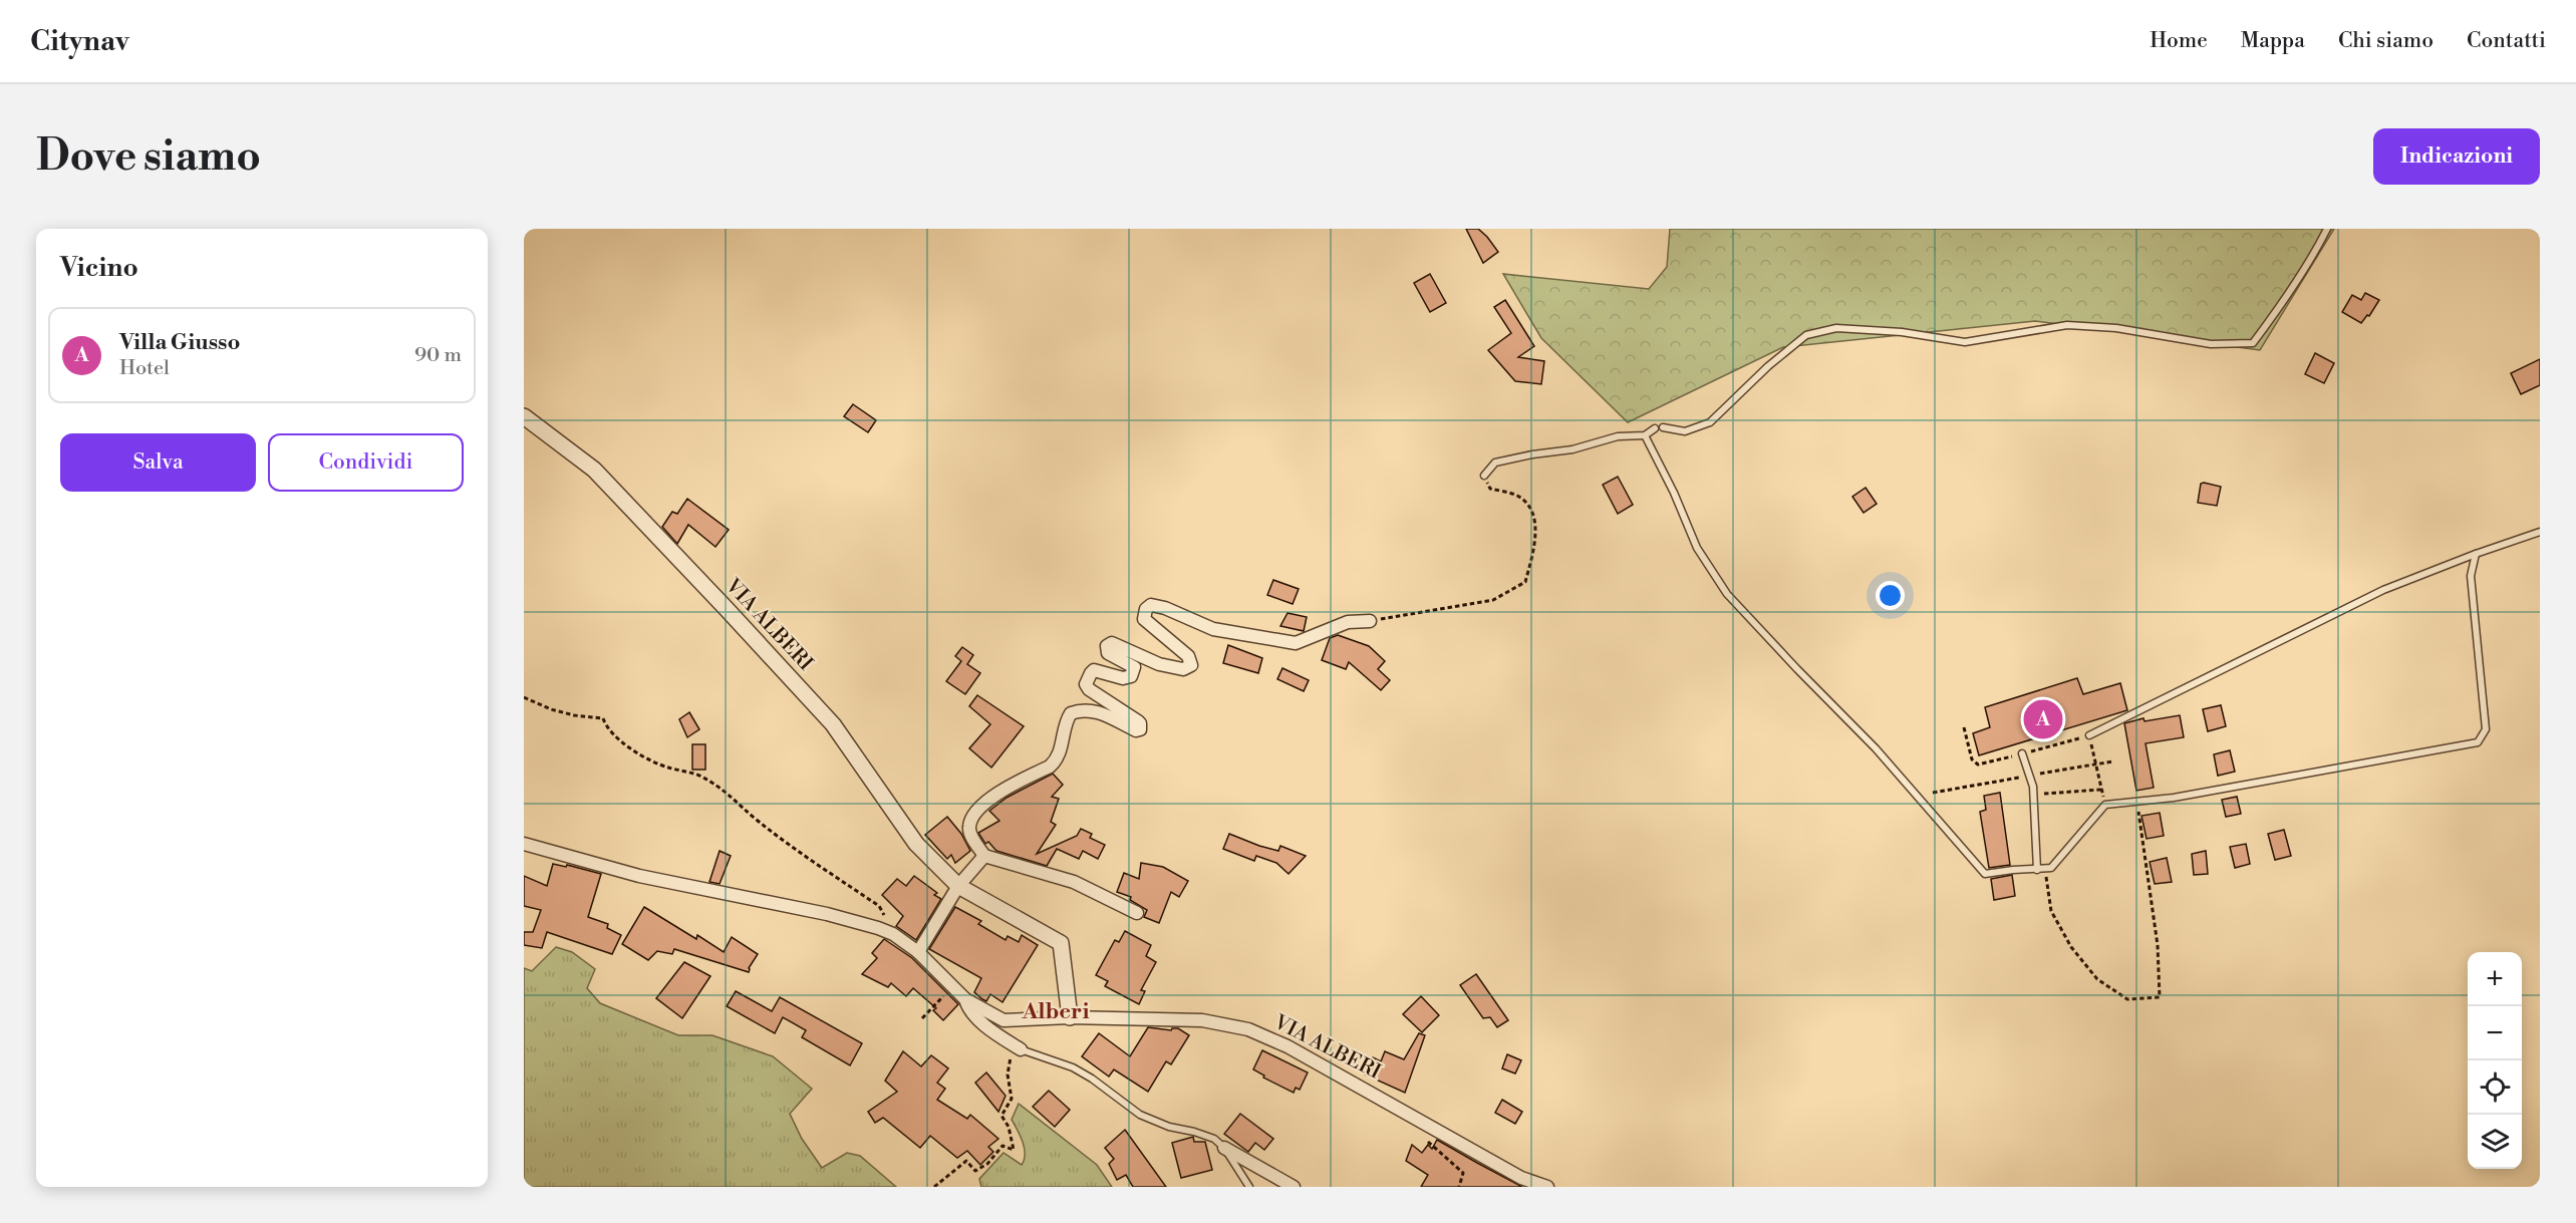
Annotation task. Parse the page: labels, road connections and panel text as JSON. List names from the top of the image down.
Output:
{
  "streets": {
    "street": ["VIA ALBERI"]
  },
  "districts": ["Alberi"],
  "page": {
    "header": "Citynav",
    "nav": [
      "Home",
      "Mappa",
      "Chi siamo",
      "Contatti"
    ],
    "buttons": [
      "Indicazioni",
      ["Salva", "Condividi"]
    ],
    "title": "Dove siamo",
    "heading": "Vicino",
    "list": [
      {
        "mark": "A",
        "name": "Villa Giusso",
        "note": "Hotel",
        "value": "90 m"
      }
    ],
    "pins": "A",
    "map_buttons": ["+", "−"]
  }
}
